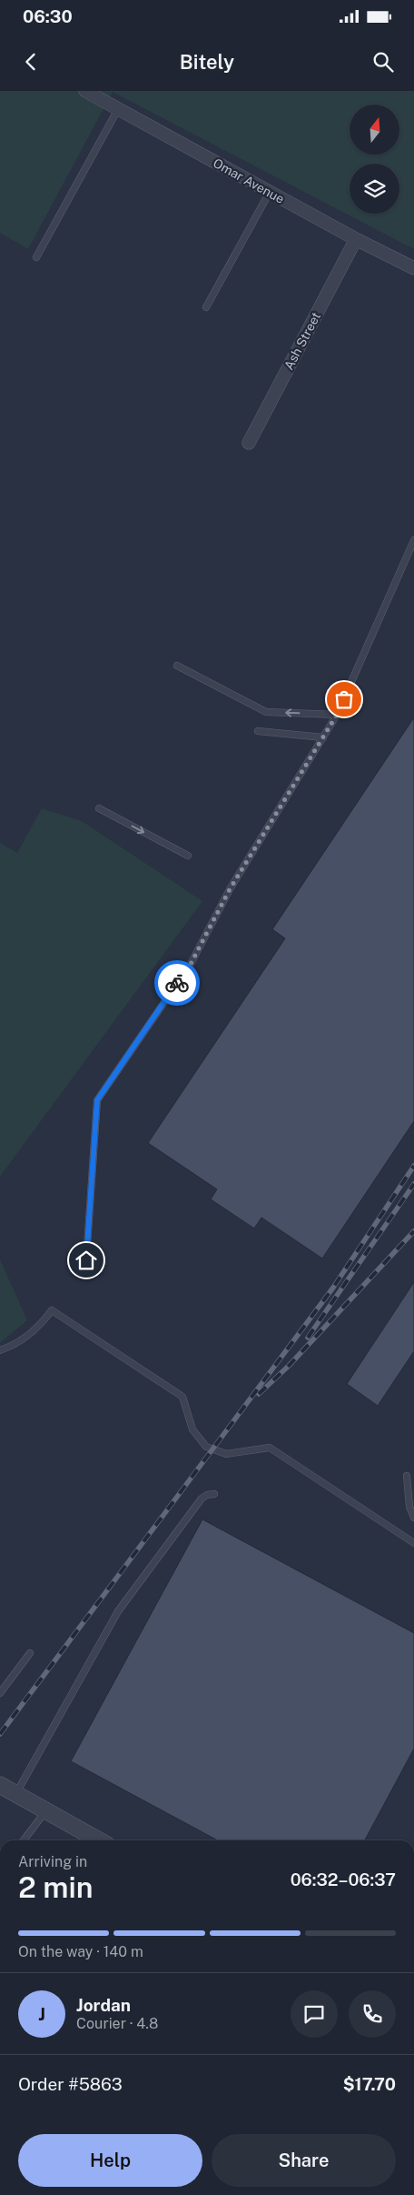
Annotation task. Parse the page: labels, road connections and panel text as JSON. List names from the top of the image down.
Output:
{
  "streets": {
    "street": ["Omar Avenue", "Ash Street"]
  },
  "crossings": [
    ["Omar Avenue", "Ash Street"]
  ],
  "north": "top",
  "page": {
    "status": "06:30",
    "header": "Bitely",
    "heading": ["2 min", "Arriving in", "06:32–06:37"],
    "panel": [
      "Jordan",
      "Courier · 4.8",
      "Order #5863",
      "$17.70"
    ],
    "bar": "On the way · 140 m",
    "round": "J",
    "buttons": ["Help", "Share"]
  }
}
